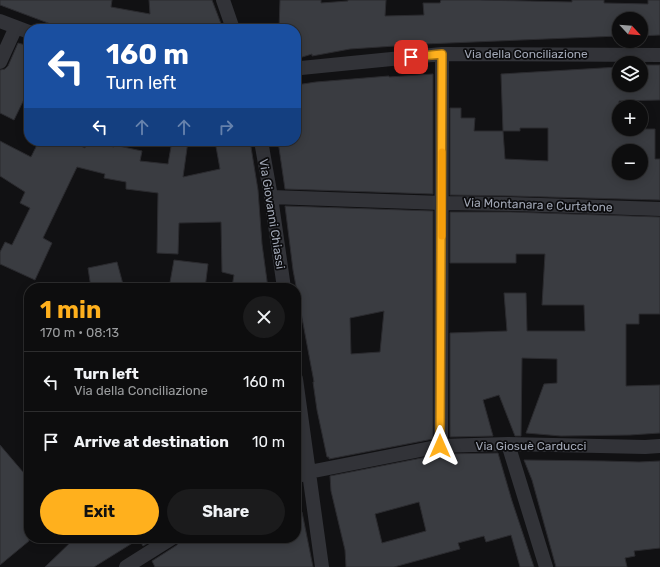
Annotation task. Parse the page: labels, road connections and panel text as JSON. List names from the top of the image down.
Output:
{
  "streets": {
    "street": [
      "Via della Conciliazione",
      "Via Montanara e Curtatone",
      "Via Giovanni Chiassi",
      "Via Giosuè Carducci"
    ]
  },
  "crossings": [
    ["Via Montanara e Curtatone", "Via Giovanni Chiassi"]
  ],
  "north": "bottom right",
  "page": {
    "map_buttons": ["+", "−"],
    "turn": ["160 m", "Turn left"],
    "heading": ["1 min", "170 m · 08:13"],
    "list": [
      {
        "name": "Turn left",
        "note": "Via della Conciliazione",
        "value": "160 m"
      },
      {
        "name": "Arrive at destination",
        "value": "10 m"
      }
    ],
    "buttons": ["Exit", "Share"]
  }
}
